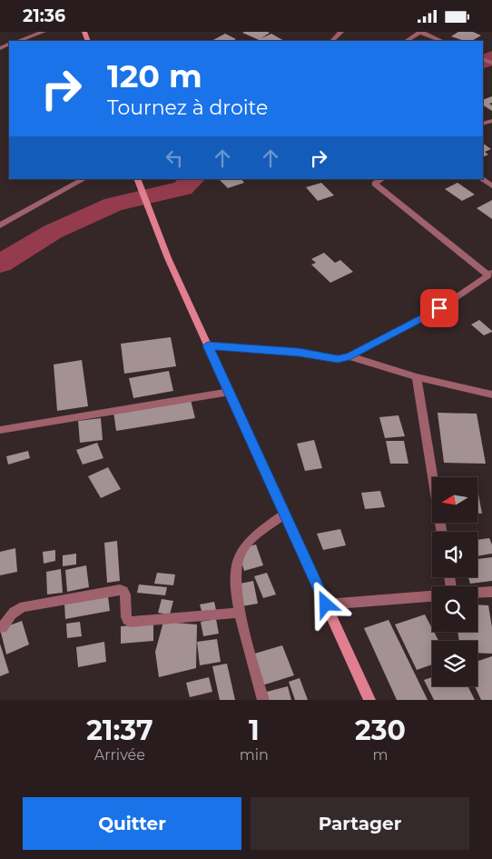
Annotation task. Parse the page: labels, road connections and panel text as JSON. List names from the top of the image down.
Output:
{
  "north": "left",
  "page": {
    "status": "21:36",
    "turn": ["120 m", "Tournez à droite"],
    "eta": [
      "21:37",
      "Arrivée",
      "1",
      "min",
      "230",
      "m"
    ],
    "buttons": ["Quitter", "Partager"]
  }
}
